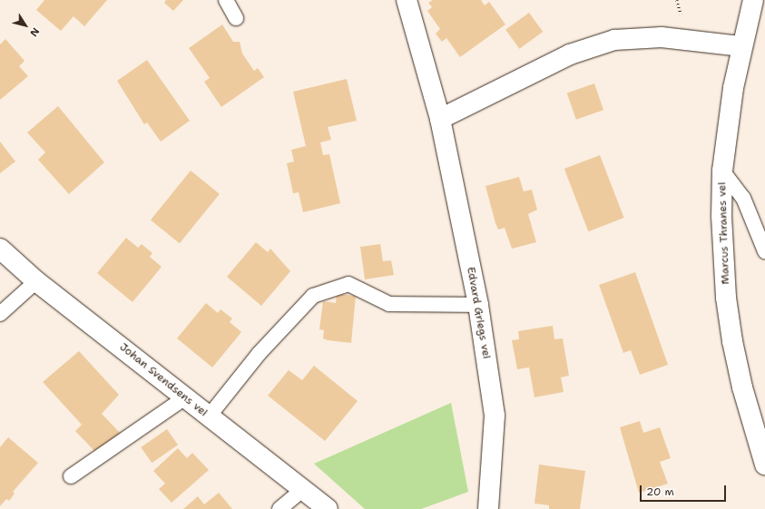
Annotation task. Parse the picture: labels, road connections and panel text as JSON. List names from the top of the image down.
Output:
{
  "streets": {
    "street": ["Marcus Thranes vei", "Edvard Griegs vei", "Johan Svendsens vei"]
  },
  "scale_bar": "20 m",
  "north": "bottom right"
}
